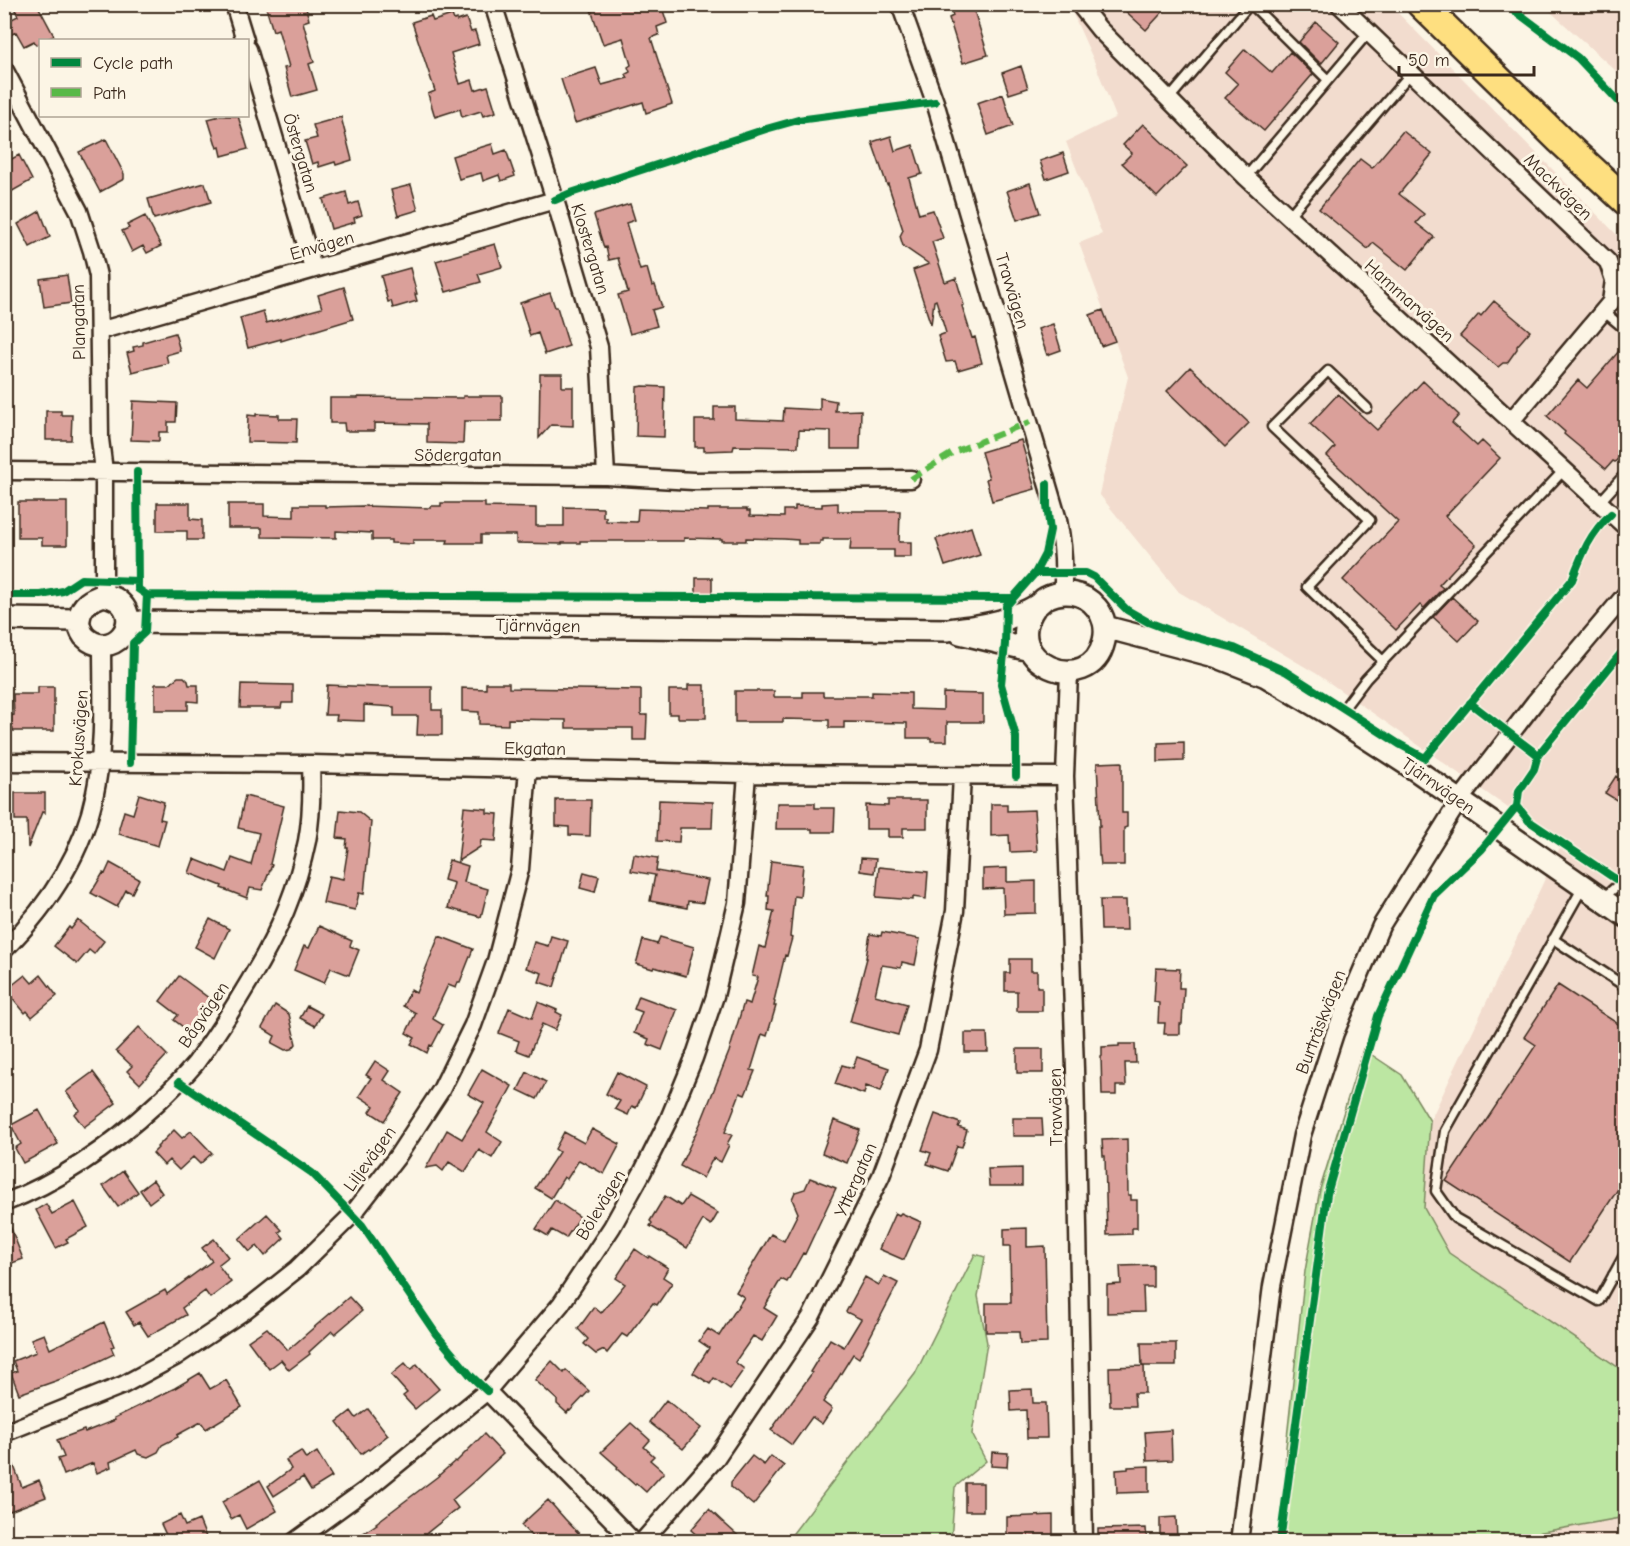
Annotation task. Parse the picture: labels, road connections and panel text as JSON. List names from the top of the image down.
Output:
{
  "streets": {
    "street": [
      "Östergatan",
      "Mackvägen",
      "Envägen",
      "Klostergatan",
      "Travvägen",
      "Hammarvägen",
      "Plangatan",
      "Södergatan",
      "Tjärnvägen",
      "Krokusvägen",
      "Ekgatan",
      "Bågvägen",
      "Burträskvägen",
      "Liljevägen",
      "Yttergatan",
      "Bölevägen"
    ]
  },
  "crossings": [
    ["Östergatan", "Envägen"],
    ["Mackvägen", "Hammarvägen"],
    ["Envägen", "Klostergatan"],
    ["Envägen", "Plangatan"],
    ["Klostergatan", "Södergatan"],
    ["Travvägen", "Tjärnvägen"],
    ["Travvägen", "Ekgatan"],
    ["Plangatan", "Södergatan"],
    ["Plangatan", "Tjärnvägen"],
    ["Plangatan", "Krokusvägen"],
    ["Tjärnvägen", "Krokusvägen"],
    ["Tjärnvägen", "Burträskvägen"],
    ["Krokusvägen", "Ekgatan"],
    ["Ekgatan", "Bågvägen"],
    ["Ekgatan", "Liljevägen"],
    ["Ekgatan", "Yttergatan"],
    ["Ekgatan", "Bölevägen"]
  ],
  "legend": ["Cycle path", "Path"],
  "scale_bar": "50 m"
}
